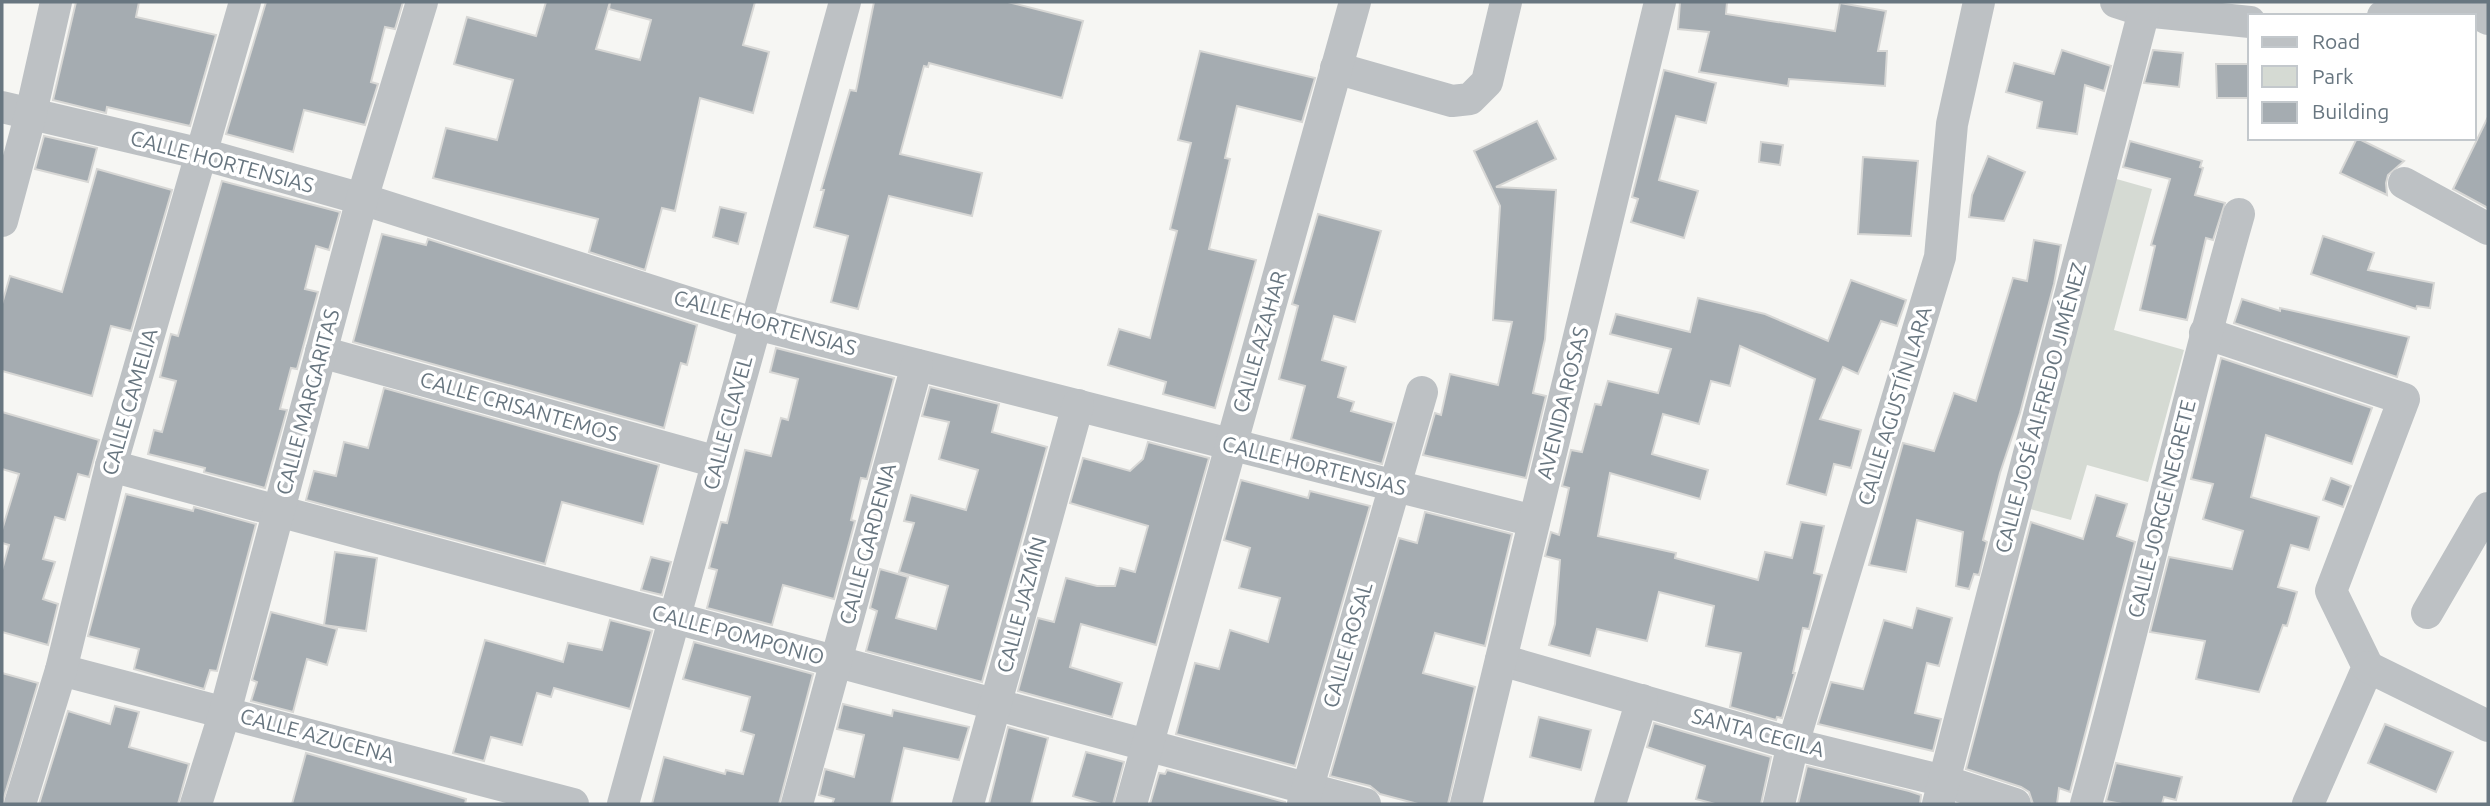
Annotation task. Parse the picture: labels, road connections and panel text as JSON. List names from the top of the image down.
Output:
{
  "streets": {
    "street": [
      "CALLE HORTENSIAS",
      "CALLE AZAHAR",
      "CALLE CAMELIA",
      "CALLE MARGARITAS",
      "AVENIDA ROSAS",
      "CALLE AGUSTÍN LARA",
      "CALLE CRISANTEMOS",
      "CALLE JOSÉ ALFREDO JIMÉNEZ",
      "CALLE CLAVEL",
      "CALLE JORGE NEGRETE",
      "CALLE GARDENIA",
      "CALLE JAZMÍN",
      "CALLE POMPONIO",
      "CALLE ROSAL",
      "SANTA CECILA",
      "CALLE AZUCENA"
    ]
  },
  "crossings": [
    ["CALLE HORTENSIAS", "CALLE AZAHAR"],
    ["CALLE HORTENSIAS", "CALLE CAMELIA"],
    ["CALLE HORTENSIAS", "CALLE MARGARITAS"],
    ["CALLE HORTENSIAS", "AVENIDA ROSAS"],
    ["CALLE HORTENSIAS", "CALLE CLAVEL"],
    ["CALLE HORTENSIAS", "CALLE GARDENIA"],
    ["CALLE HORTENSIAS", "CALLE JAZMÍN"],
    ["CALLE HORTENSIAS", "CALLE ROSAL"],
    ["CALLE AZAHAR", "CALLE POMPONIO"],
    ["CALLE CAMELIA", "CALLE POMPONIO"],
    ["CALLE CAMELIA", "CALLE AZUCENA"],
    ["CALLE MARGARITAS", "CALLE CRISANTEMOS"],
    ["CALLE MARGARITAS", "CALLE POMPONIO"],
    ["CALLE MARGARITAS", "CALLE AZUCENA"],
    ["AVENIDA ROSAS", "SANTA CECILA"],
    ["CALLE AGUSTÍN LARA", "SANTA CECILA"],
    ["CALLE CRISANTEMOS", "CALLE CLAVEL"],
    ["CALLE JOSÉ ALFREDO JIMÉNEZ", "SANTA CECILA"],
    ["CALLE CLAVEL", "CALLE POMPONIO"],
    ["CALLE GARDENIA", "CALLE POMPONIO"],
    ["CALLE JAZMÍN", "CALLE POMPONIO"],
    ["CALLE POMPONIO", "CALLE ROSAL"]
  ],
  "legend": ["Road", "Park", "Building"]
}
